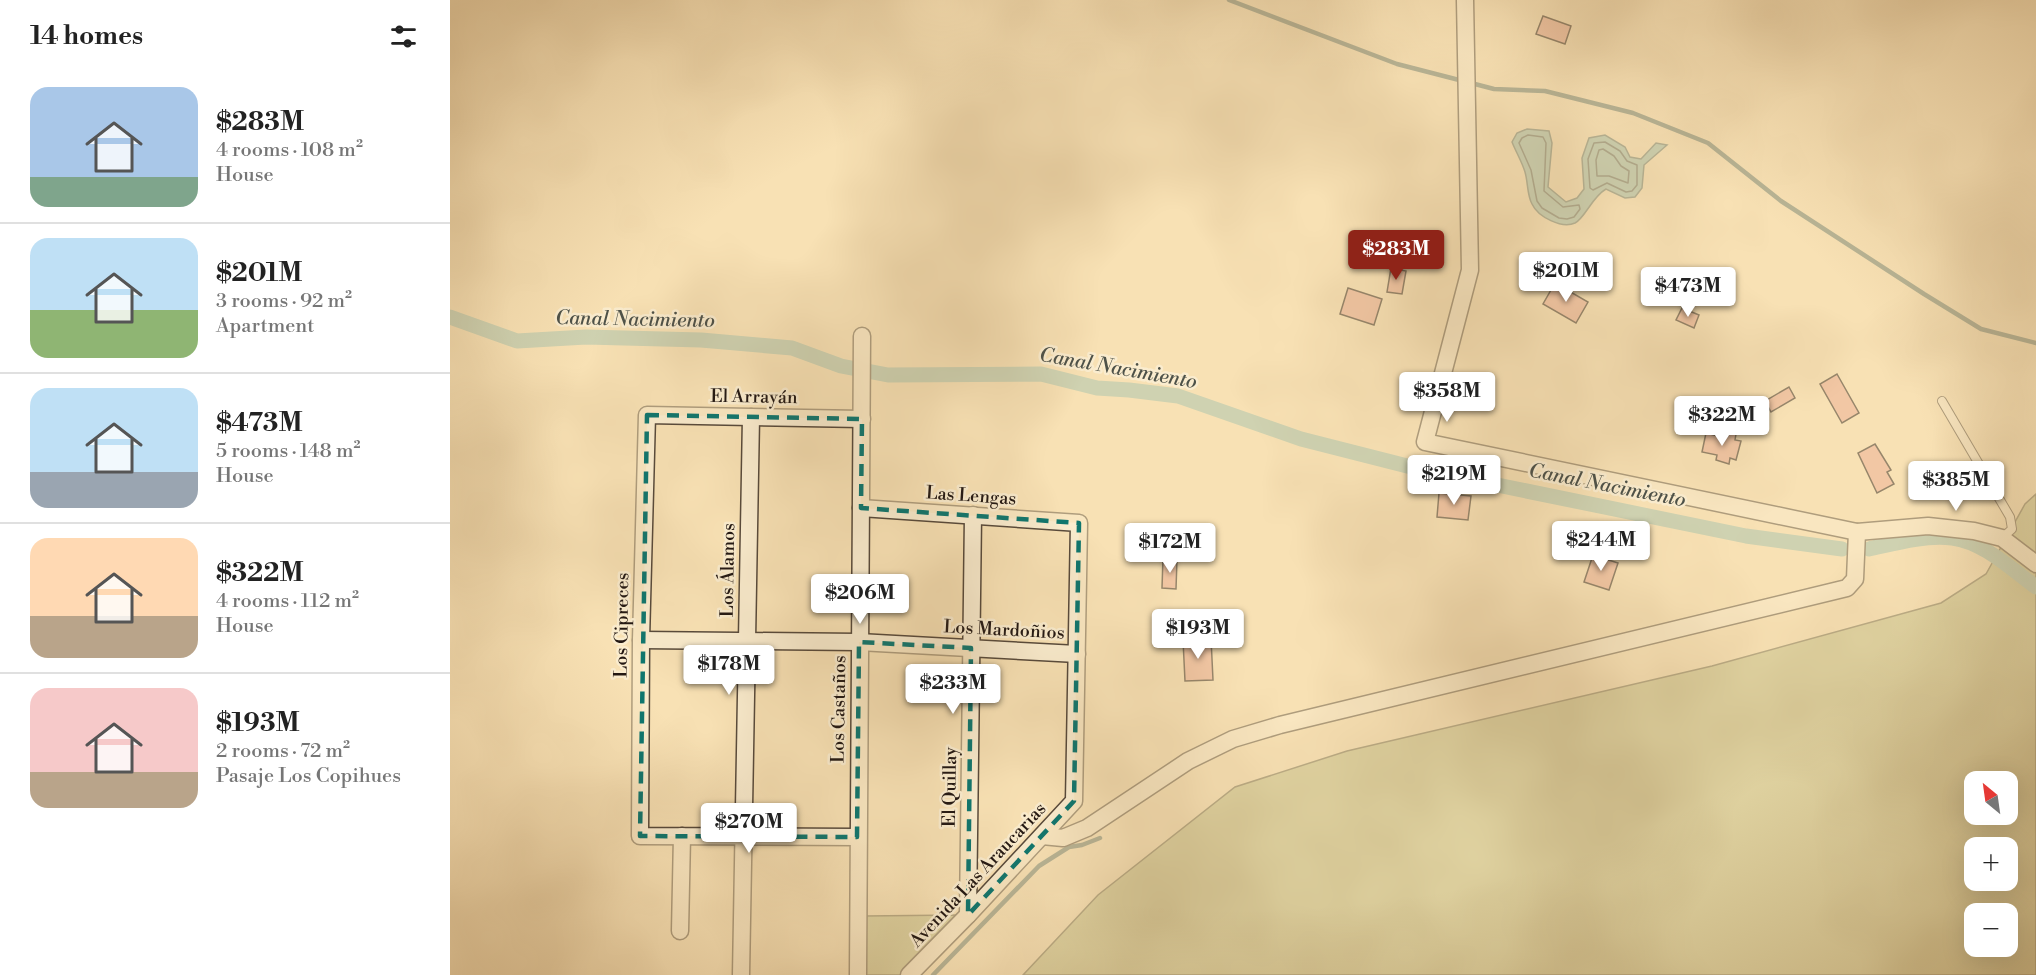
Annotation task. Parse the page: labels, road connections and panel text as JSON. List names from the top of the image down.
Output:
{
  "streets": {
    "street": [
      "El Arrayán",
      "Las Lengas",
      "Los Álamos",
      "Los Cipreces",
      "Los Mardoñios",
      "Los Castaños",
      "El Quillay",
      "Avenida Las Araucarias"
    ]
  },
  "crossings": [
    ["El Arrayán", "Los Álamos"],
    ["El Arrayán", "Los Cipreces"],
    ["El Arrayán", "Los Castaños"],
    ["Las Lengas", "Los Mardoñios"],
    ["Las Lengas", "Los Castaños"],
    ["Las Lengas", "El Quillay"],
    ["Las Lengas", "Avenida Las Araucarias"],
    ["Los Álamos", "Los Mardoñios"],
    ["Los Cipreces", "Los Mardoñios"],
    ["Los Mardoñios", "Los Castaños"],
    ["Los Mardoñios", "El Quillay"],
    ["Los Mardoñios", "Avenida Las Araucarias"],
    ["El Quillay", "Avenida Las Araucarias"]
  ],
  "water": ["Canal Nacimiento"],
  "north": "top left",
  "page": {
    "heading": "14 homes",
    "list": [
      {
        "name": "$283M",
        "note": "4 rooms · 108 m² · House"
      },
      {
        "name": "$201M",
        "note": "3 rooms · 92 m² · Apartment"
      },
      {
        "name": "$473M",
        "note": "5 rooms · 148 m² · House"
      },
      {
        "name": "$322M",
        "note": "4 rooms · 112 m² · House"
      },
      {
        "name": "$193M",
        "note": "2 rooms · 72 m² · Pasaje Los Copihues"
      }
    ],
    "price": [
      "$283M",
      "$201M",
      "$473M",
      "$358M",
      "$322M",
      "$219M",
      "$385M",
      "$244M",
      "$172M",
      "$206M",
      "$193M",
      "$178M",
      "$233M",
      "$270M"
    ],
    "map_buttons": ["+", "−"]
  }
}
